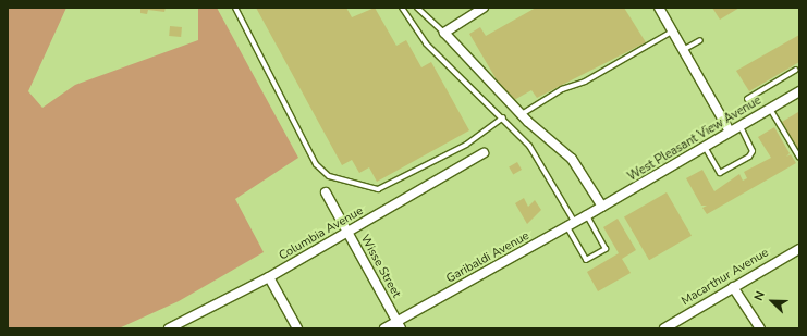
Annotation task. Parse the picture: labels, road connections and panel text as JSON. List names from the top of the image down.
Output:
{
  "streets": {
    "street": [
      "West Pleasant View Avenue",
      "Columbia Avenue",
      "Garibaldi Avenue",
      "Wisse Street",
      "Macarthur Avenue"
    ]
  },
  "crossings": [
    ["West Pleasant View Avenue", "Garibaldi Avenue"],
    ["Columbia Avenue", "Wisse Street"],
    ["Garibaldi Avenue", "Wisse Street"]
  ],
  "north": "top left"
}
